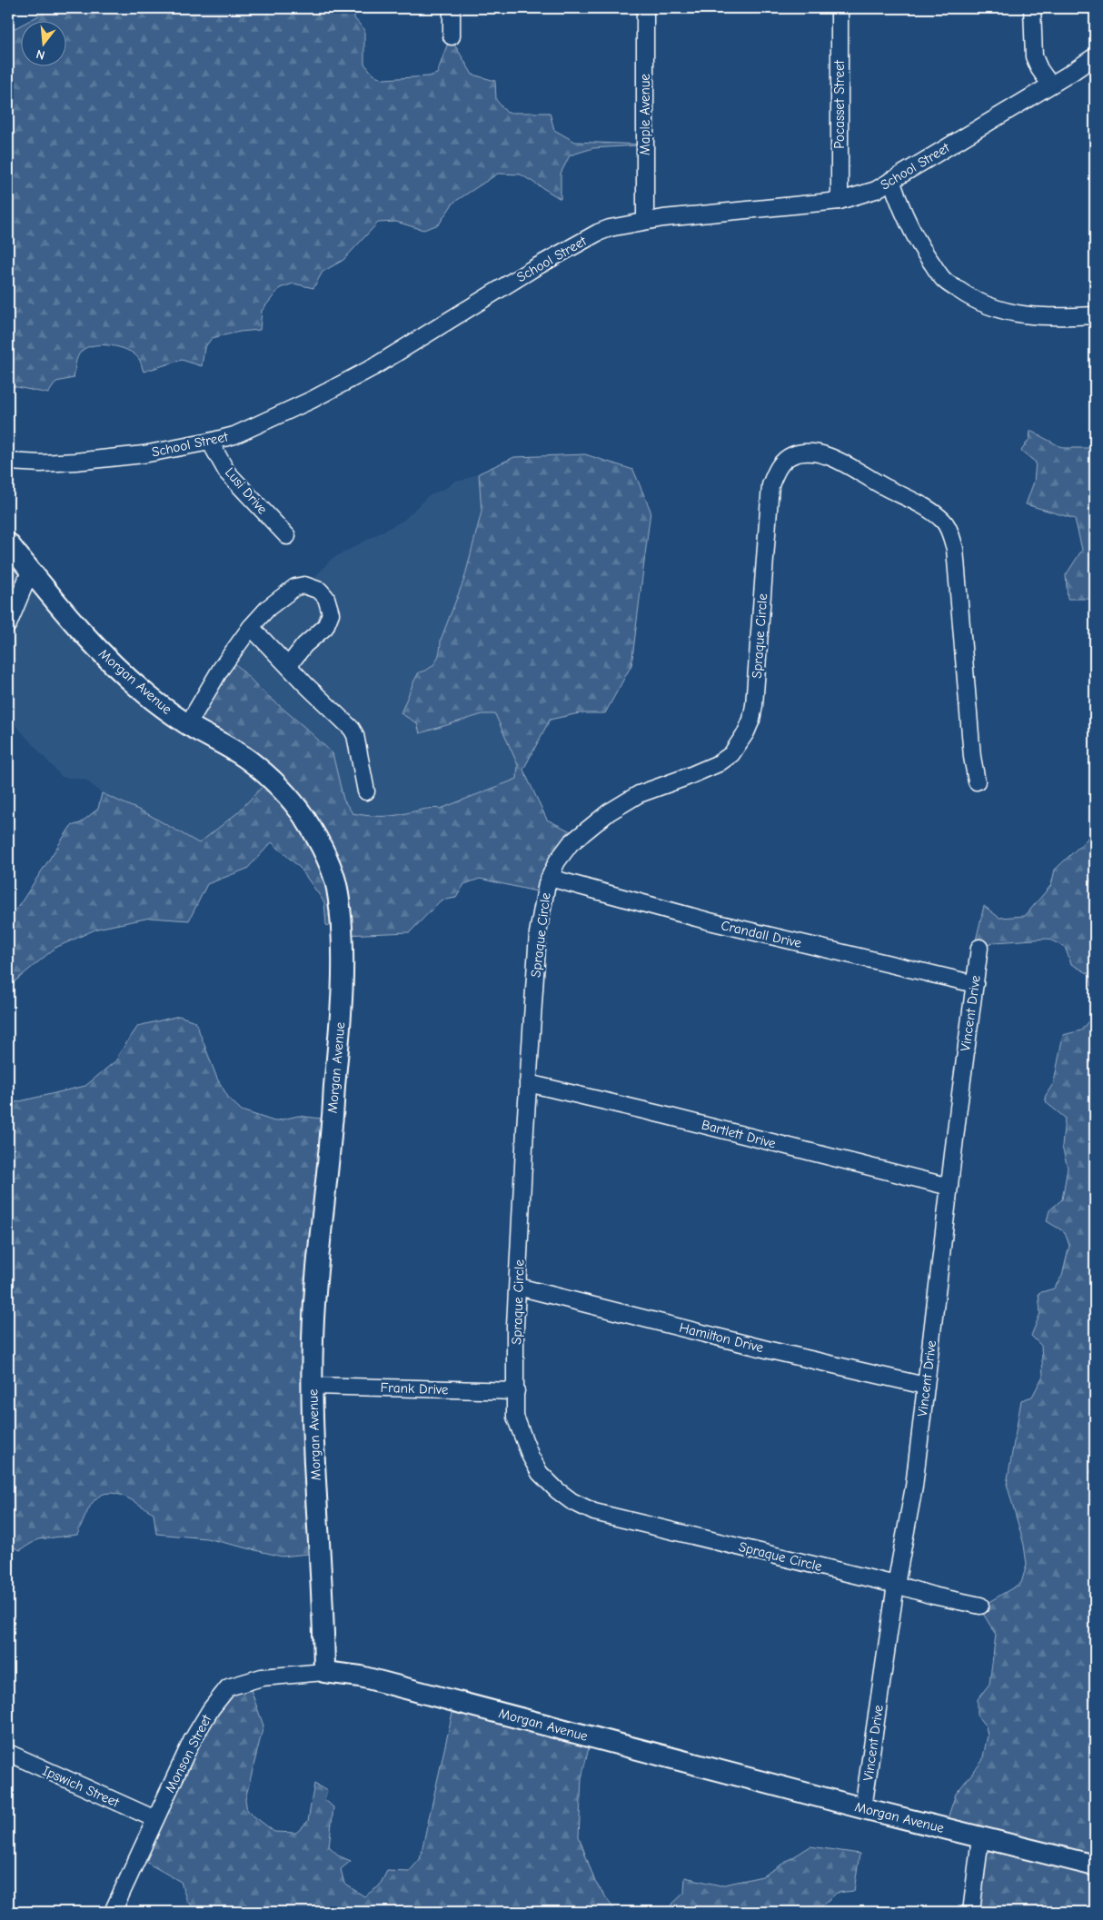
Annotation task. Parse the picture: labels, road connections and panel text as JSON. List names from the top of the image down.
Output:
{
  "streets": {
    "street": [
      "Pocasset Street",
      "Maple Avenue",
      "School Street",
      "Lusi Drive",
      "Spraque Circle",
      "Morgan Avenue",
      "Crandall Drive",
      "Vincent Drive",
      "Bartlett Drive",
      "Hamilton Drive",
      "Frank Drive",
      "Monson Street",
      "Ipswich Street"
    ]
  },
  "crossings": [
    ["Pocasset Street", "School Street"],
    ["Maple Avenue", "School Street"],
    ["School Street", "Lusi Drive"],
    ["Spraque Circle", "Crandall Drive"],
    ["Spraque Circle", "Vincent Drive"],
    ["Spraque Circle", "Bartlett Drive"],
    ["Spraque Circle", "Hamilton Drive"],
    ["Spraque Circle", "Frank Drive"],
    ["Morgan Avenue", "Vincent Drive"],
    ["Morgan Avenue", "Frank Drive"],
    ["Morgan Avenue", "Monson Street"],
    ["Crandall Drive", "Vincent Drive"],
    ["Vincent Drive", "Bartlett Drive"],
    ["Vincent Drive", "Hamilton Drive"],
    ["Monson Street", "Ipswich Street"]
  ],
  "north": "bottom"
}
